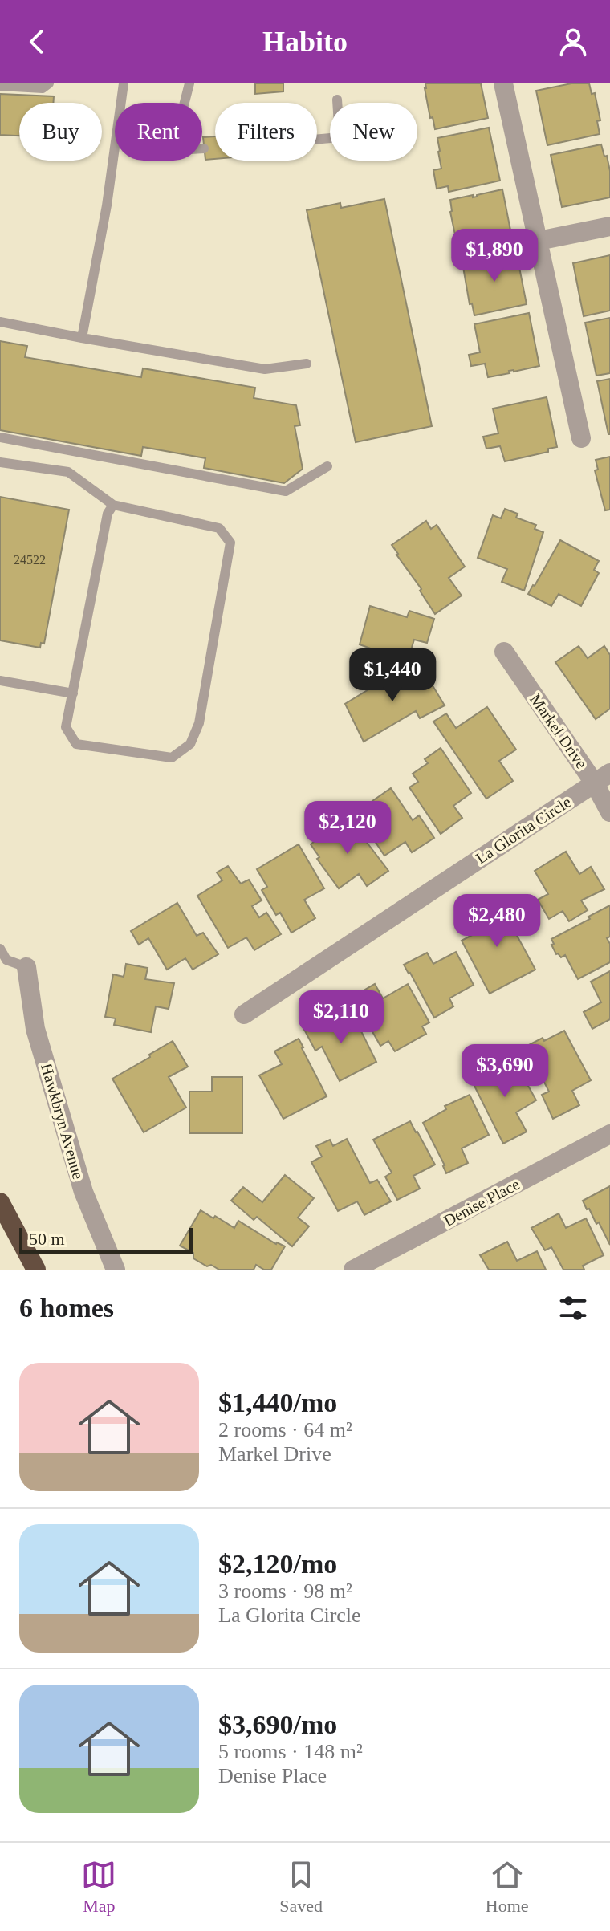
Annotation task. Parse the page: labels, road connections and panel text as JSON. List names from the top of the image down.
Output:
{
  "streets": {
    "street": [
      "Markel Drive",
      "La Glorita Circle",
      "Hawkbryn Avenue",
      "Denise Place"
    ]
  },
  "crossings": [
    ["Markel Drive", "La Glorita Circle"]
  ],
  "house_numbers": ["24522"],
  "scale_bar": "50 m",
  "page": {
    "header": "Habito",
    "chip": [
      "Buy",
      "Rent",
      "Filters",
      "New"
    ],
    "price": [
      "$1,890",
      "$1,440",
      "$2,120",
      "$2,480",
      "$2,110",
      "$3,690"
    ],
    "scale": "50 m",
    "heading": "6 homes",
    "list": [
      {
        "name": "$1,440/mo",
        "note": "2 rooms · 64 m² · Markel Drive"
      },
      {
        "name": "$2,120/mo",
        "note": "3 rooms · 98 m² · La Glorita Circle"
      },
      {
        "name": "$3,690/mo",
        "note": "5 rooms · 148 m² · Denise Place"
      }
    ],
    "tabs": ["Map", "Saved", "Home"]
  }
}
